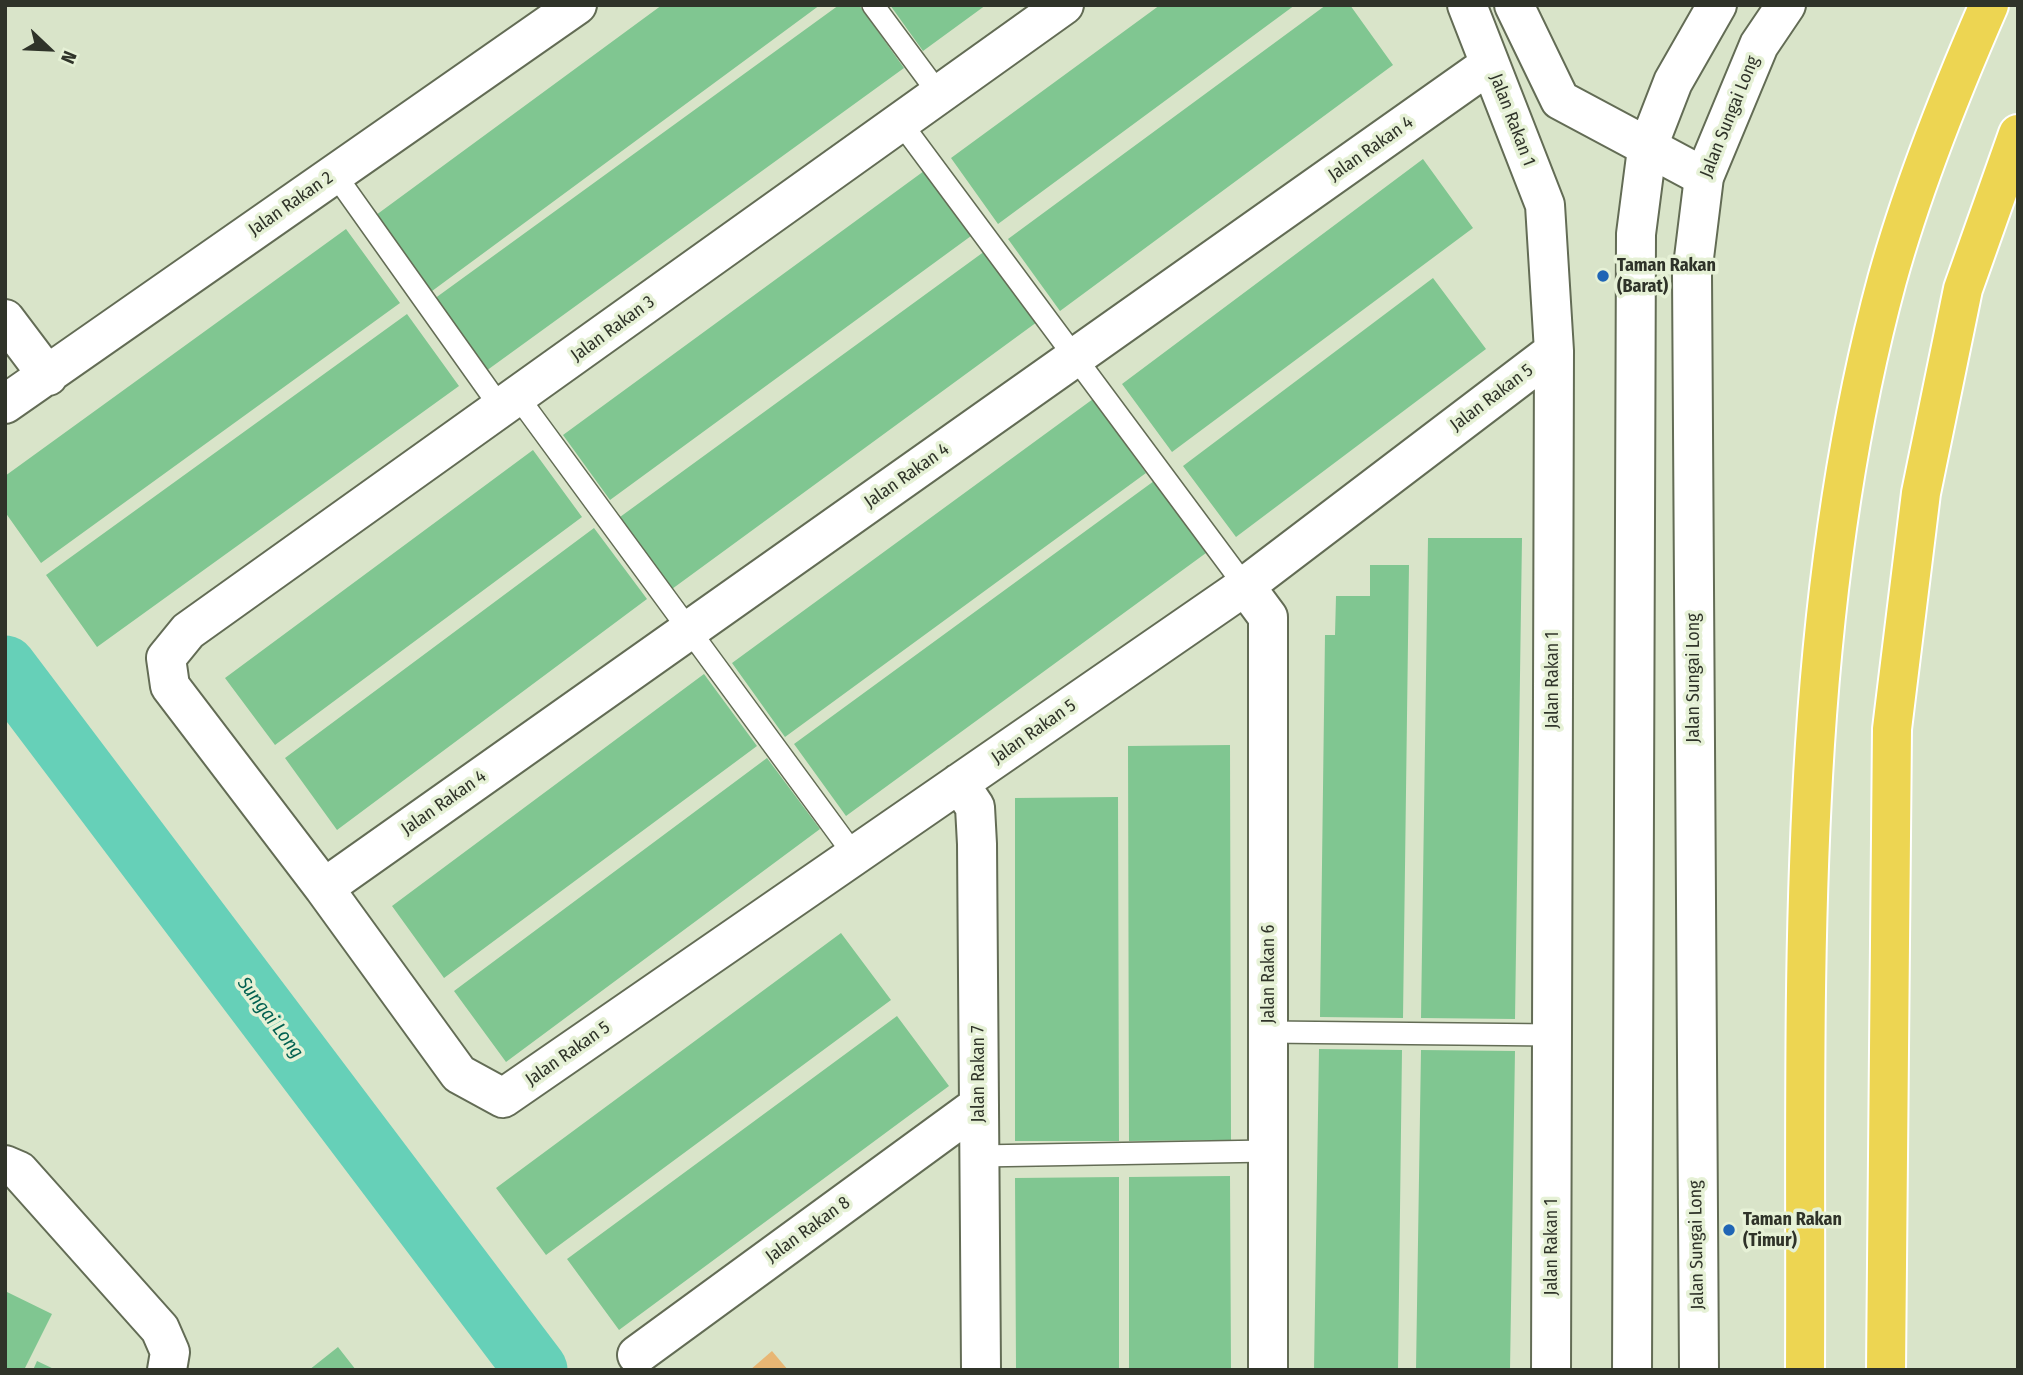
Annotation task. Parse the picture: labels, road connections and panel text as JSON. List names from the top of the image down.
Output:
{
  "streets": {
    "street": [
      "Jalan Sungai Long",
      "Jalan Rakan 1",
      "Jalan Rakan 4",
      "Jalan Rakan 2",
      "Jalan Rakan 3",
      "Jalan Rakan 5",
      "Jalan Rakan 6",
      "Jalan Rakan 7",
      "Jalan Rakan 8"
    ]
  },
  "crossings": [
    ["Jalan Rakan 1", "Jalan Rakan 4"],
    ["Jalan Rakan 1", "Jalan Rakan 5"],
    ["Jalan Rakan 4", "Jalan Rakan 3"],
    ["Jalan Rakan 4", "Jalan Rakan 5"],
    ["Jalan Rakan 3", "Jalan Rakan 5"],
    ["Jalan Rakan 5", "Jalan Rakan 6"],
    ["Jalan Rakan 5", "Jalan Rakan 7"],
    ["Jalan Rakan 7", "Jalan Rakan 8"]
  ],
  "water": ["Sungai Long"],
  "places": ["Taman Rakan (Barat)", "Taman Rakan (Timur)"],
  "north": "bottom right"
}
